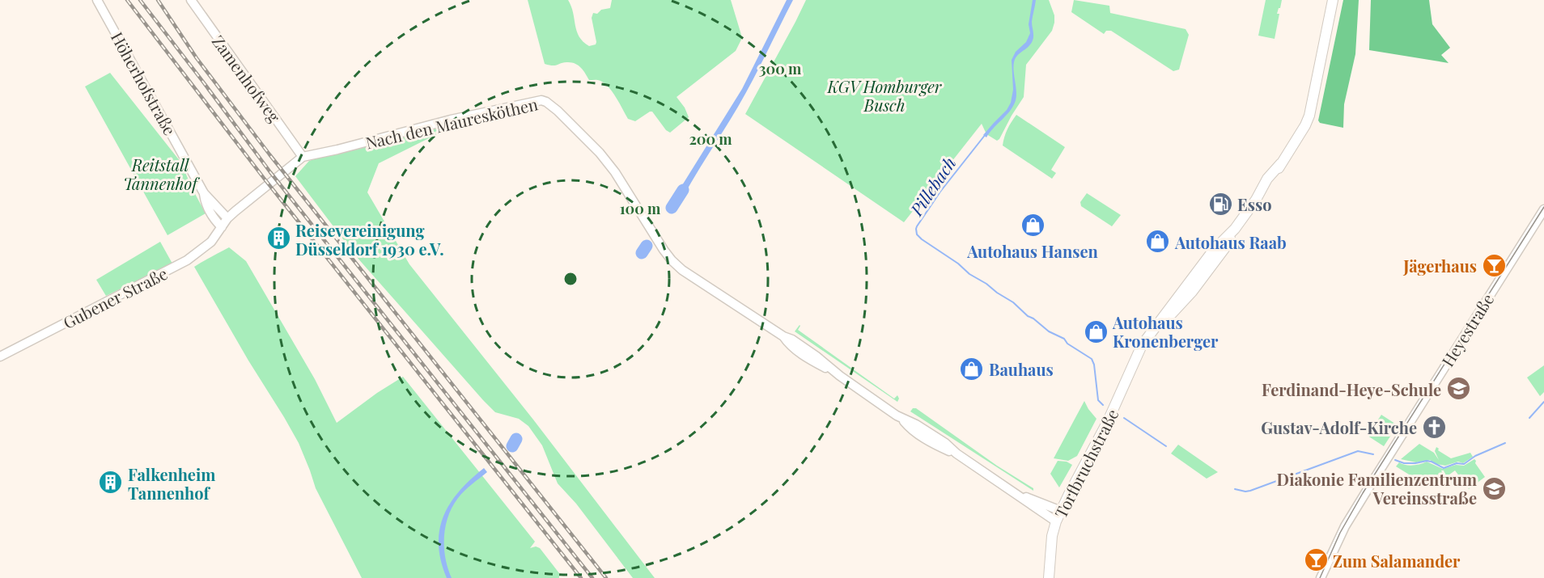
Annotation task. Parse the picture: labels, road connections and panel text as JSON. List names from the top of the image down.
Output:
{
  "streets": {
    "main road": ["Torfbruchstraße"],
    "street": [
      "Zamenhofweg",
      "Höherhofstraße",
      "Nach den Mauresköthen",
      "Gubener Straße",
      "Heyestraße"
    ]
  },
  "crossings": [
    ["Zamenhofweg", "Nach den Mauresköthen"],
    ["Höherhofstraße", "Nach den Mauresköthen"],
    ["Höherhofstraße", "Gubener Straße"],
    ["Nach den Mauresköthen", "Gubener Straße"],
    ["Nach den Mauresköthen", "Torfbruchstraße"]
  ],
  "water": ["Pillebach"],
  "parks": ["KGV Homburger Busch", "Reitstall Tannenhof"],
  "places": {
    "fuel station": ["Esso"],
    "shop": [
      "Autohaus Hansen",
      "Autohaus Raab",
      "Autohaus Kronenberger",
      "Bauhaus"
    ],
    "building": ["Reisevereinigung Düsseldorf 1930 e.V.", "Falkenheim Tannenhof"],
    "bar": ["Jägerhaus", "Zum Salamander"],
    "school or university": ["Ferdinand-Heye-Schule", "Diakonie Familienzentrum Vereinsstraße"],
    "church": ["Gustav-Adolf-Kirche"]
  },
  "rings": ["300 m", "200 m", "100 m"]
}
